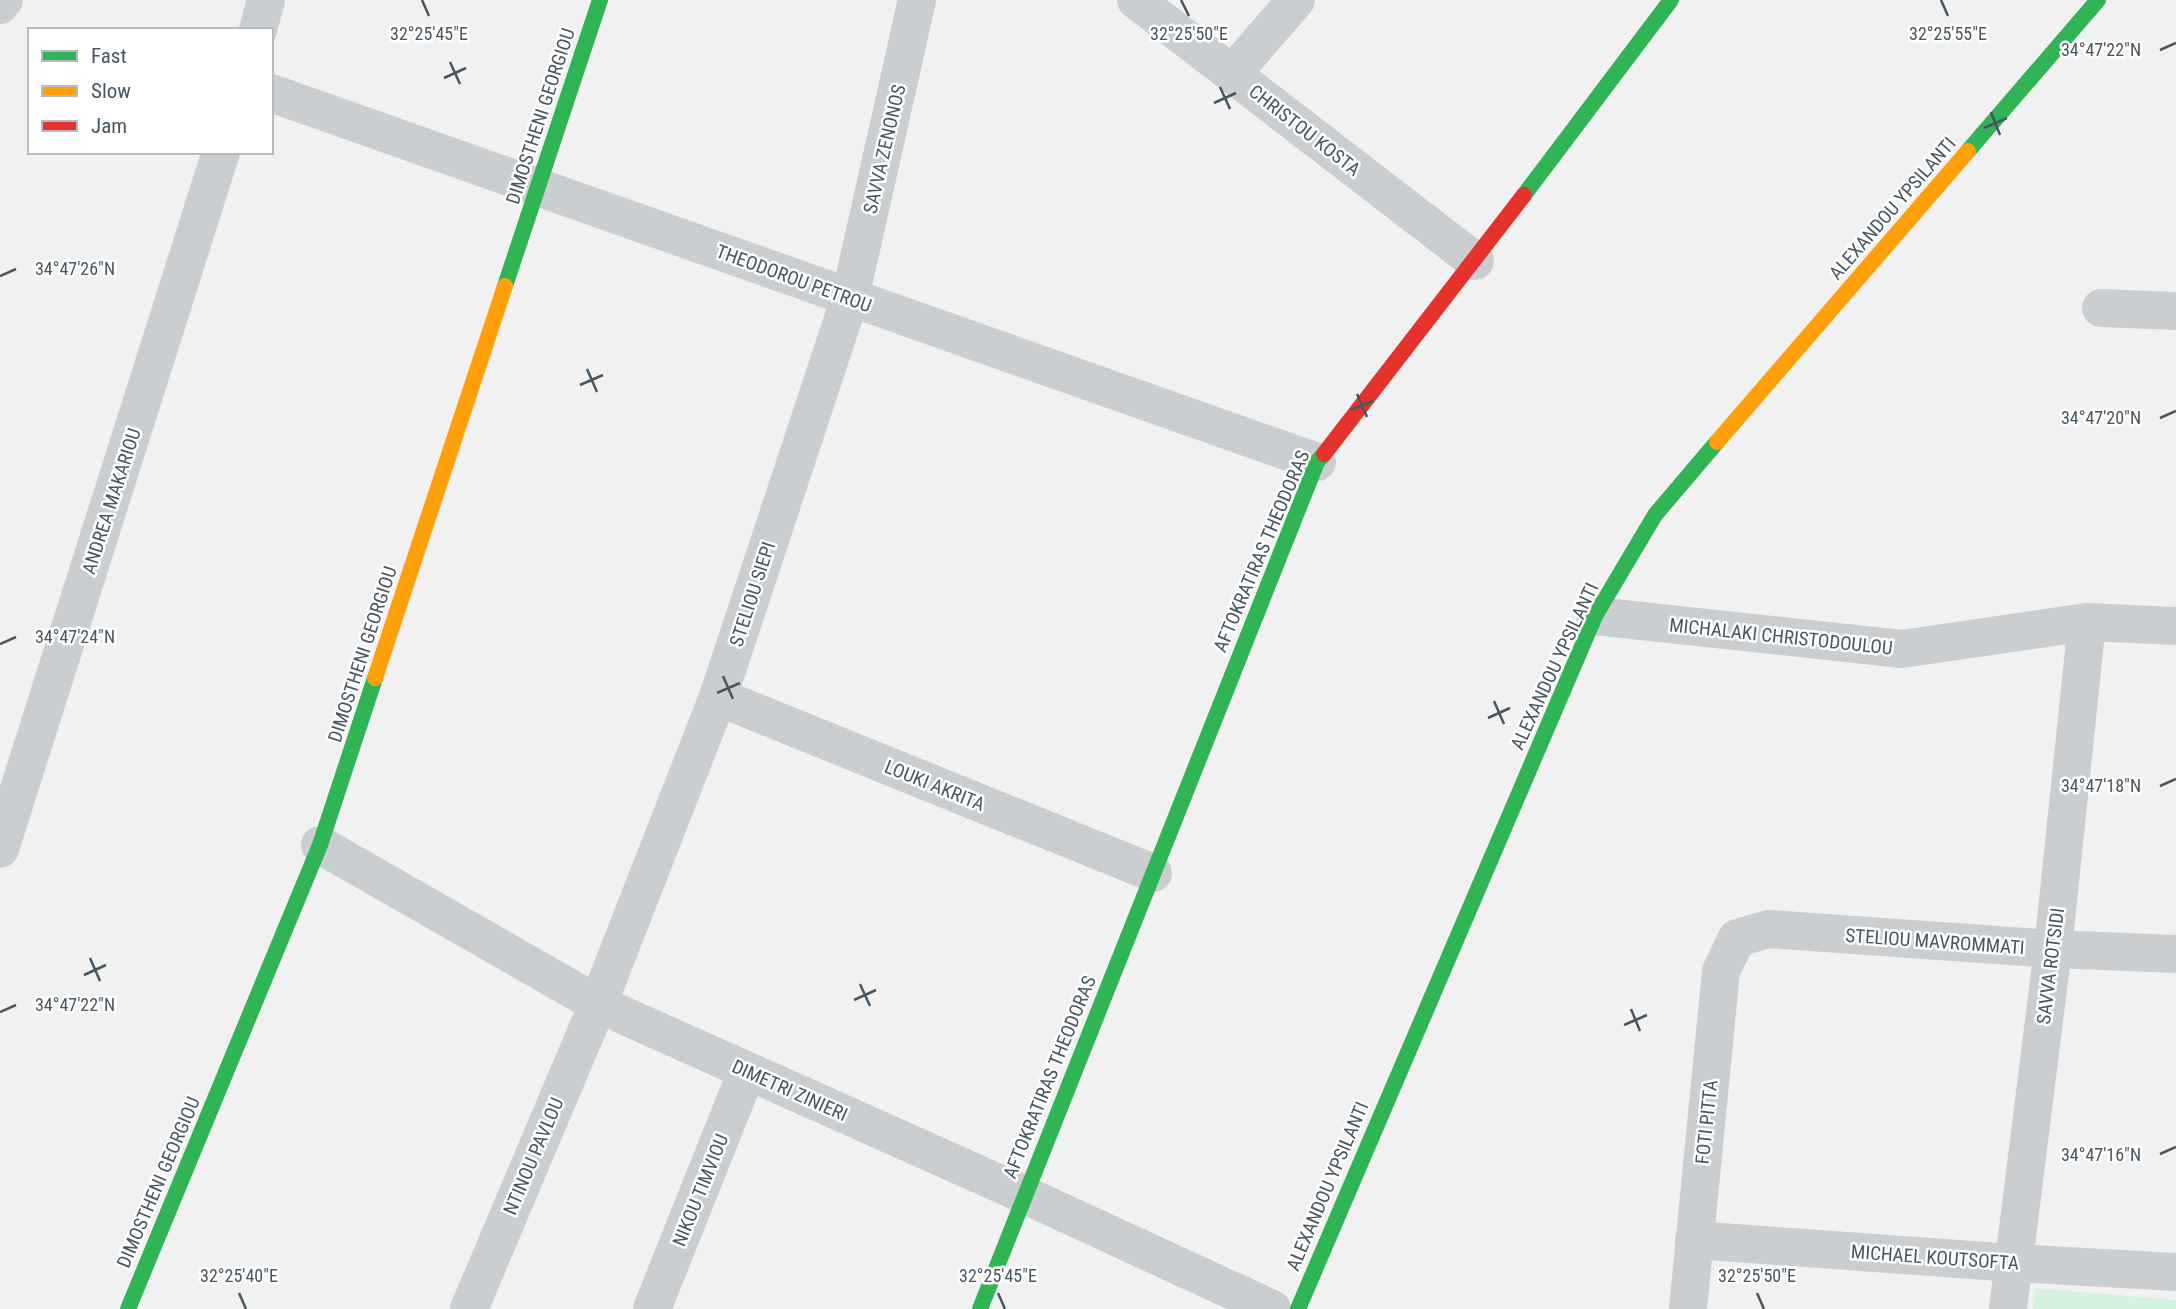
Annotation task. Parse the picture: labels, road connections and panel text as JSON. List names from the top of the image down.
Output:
{
  "streets": {
    "street": [
      "DIMOSTHENI GEORGIOU",
      "CHRISTOU KOSTA",
      "SAVVA ZENONOS",
      "ALEXANDOU YPSILANTI",
      "THEODOROU PETROU",
      "ANDREA MAKARIOU",
      "AFTOKRATIRAS THEODORAS",
      "STELIOU SIEPI",
      "MICHALAKI CHRISTODOULOU",
      "LOUKI AKRITA",
      "STELIOU MAVROMMATI",
      "SAVVA ROTSIDI",
      "DIMETRI ZINIERI",
      "FOTI PITTA",
      "NTINOU PAVLOU",
      "NIKOU TIMVIOU",
      "MICHAEL KOUTSOFTA"
    ]
  },
  "crossings": [
    ["DIMOSTHENI GEORGIOU", "THEODOROU PETROU"],
    ["DIMOSTHENI GEORGIOU", "DIMETRI ZINIERI"],
    ["CHRISTOU KOSTA", "AFTOKRATIRAS THEODORAS"],
    ["SAVVA ZENONOS", "THEODOROU PETROU"],
    ["SAVVA ZENONOS", "STELIOU SIEPI"],
    ["ALEXANDOU YPSILANTI", "MICHALAKI CHRISTODOULOU"],
    ["THEODOROU PETROU", "AFTOKRATIRAS THEODORAS"],
    ["THEODOROU PETROU", "STELIOU SIEPI"],
    ["AFTOKRATIRAS THEODORAS", "LOUKI AKRITA"],
    ["AFTOKRATIRAS THEODORAS", "DIMETRI ZINIERI"],
    ["STELIOU SIEPI", "LOUKI AKRITA"],
    ["STELIOU SIEPI", "DIMETRI ZINIERI"],
    ["STELIOU SIEPI", "NTINOU PAVLOU"],
    ["MICHALAKI CHRISTODOULOU", "SAVVA ROTSIDI"],
    ["STELIOU MAVROMMATI", "SAVVA ROTSIDI"],
    ["STELIOU MAVROMMATI", "FOTI PITTA"],
    ["SAVVA ROTSIDI", "MICHAEL KOUTSOFTA"],
    ["DIMETRI ZINIERI", "NTINOU PAVLOU"],
    ["DIMETRI ZINIERI", "NIKOU TIMVIOU"],
    ["FOTI PITTA", "MICHAEL KOUTSOFTA"]
  ],
  "legend": ["Fast", "Slow", "Jam"],
  "coordinates": [
    "32°25'45\"E",
    "32°25'50\"E",
    "32°25'55\"E",
    "34°47'22\"N",
    "34°47'26\"N",
    "34°47'20\"N",
    "34°47'24\"N",
    "34°47'18\"N",
    "34°47'16\"N",
    "32°25'40\"E"
  ]
}
